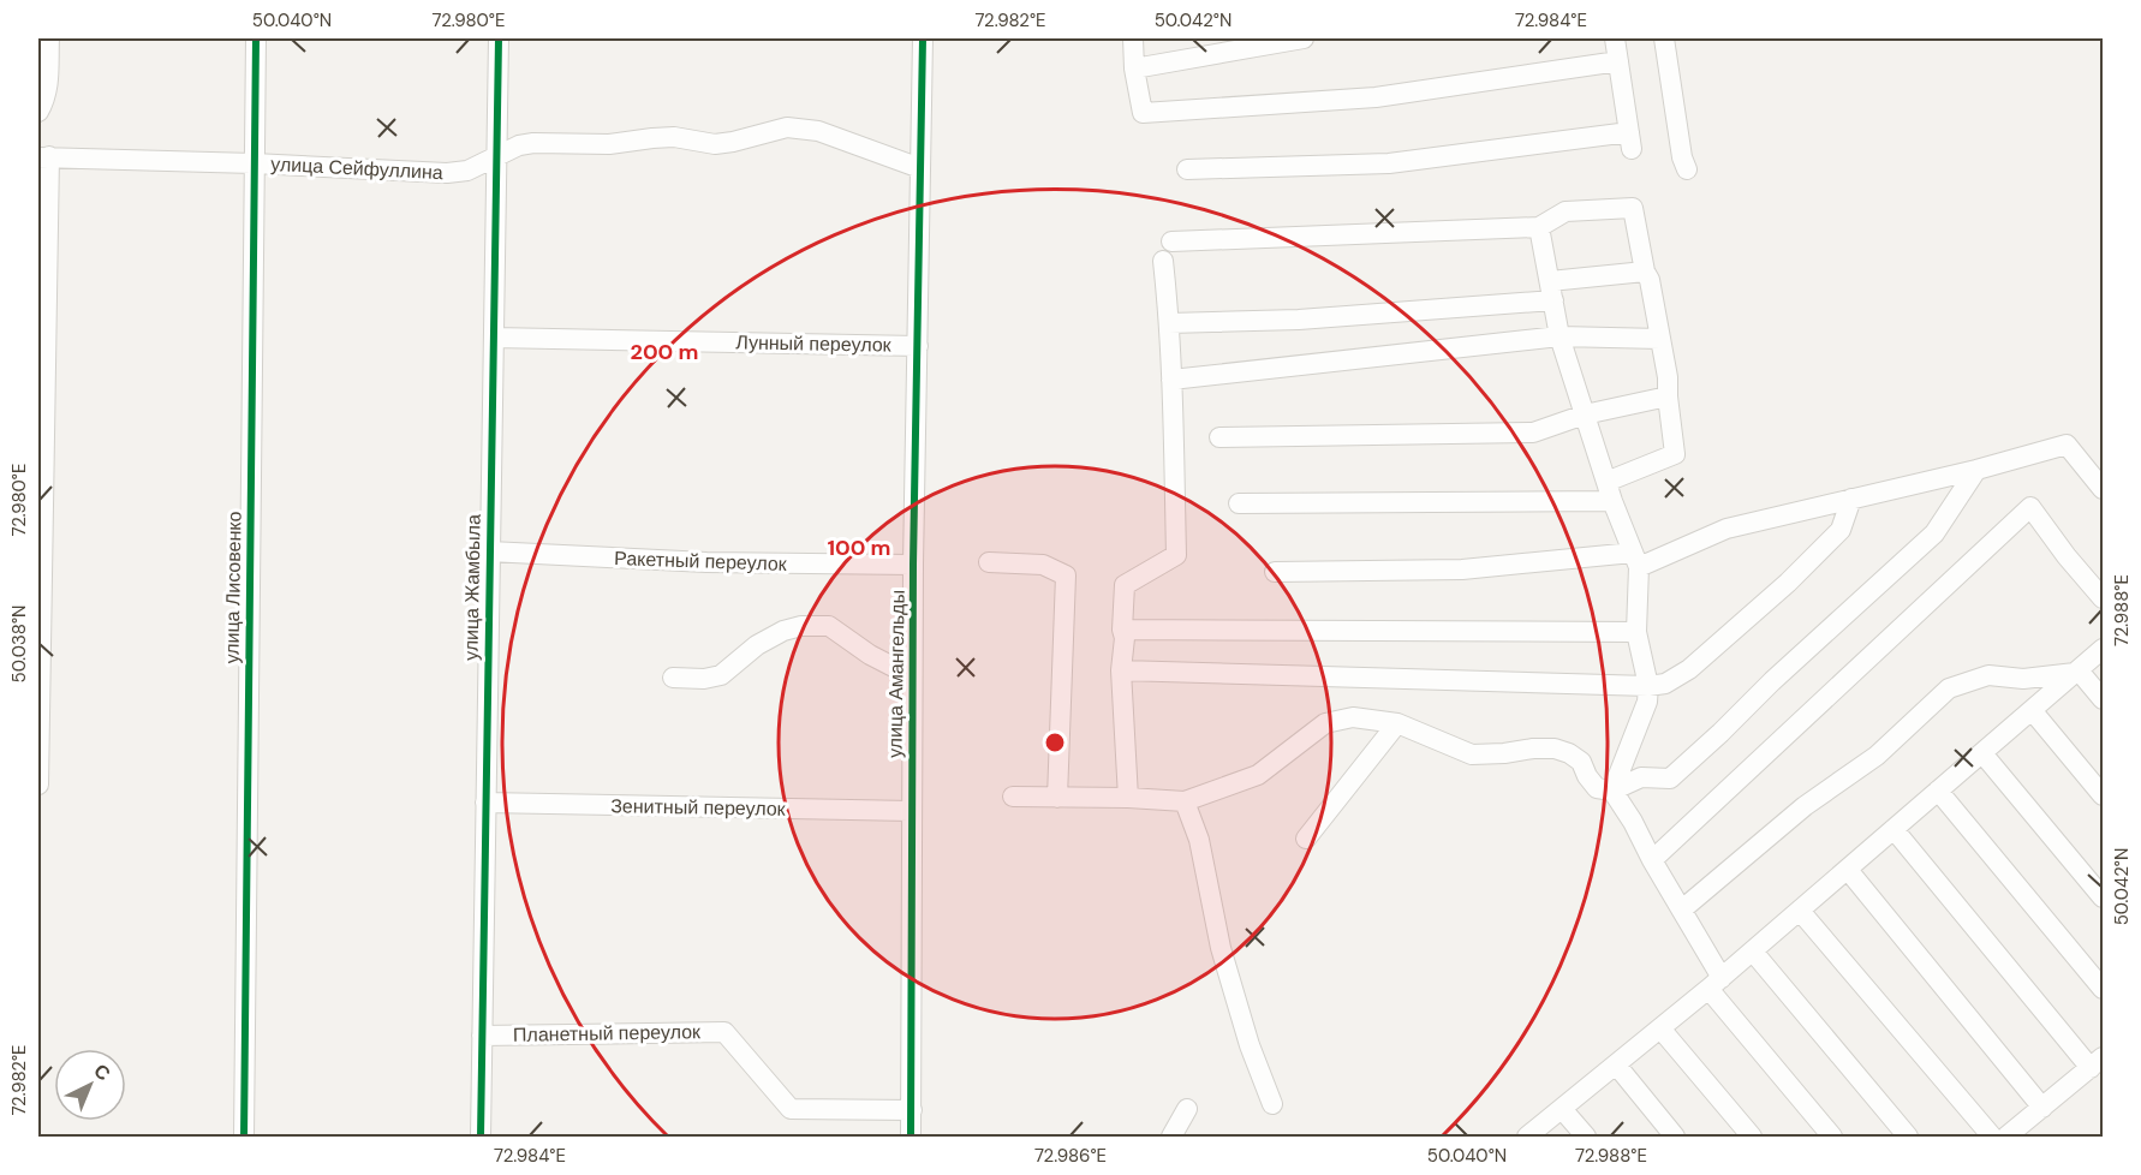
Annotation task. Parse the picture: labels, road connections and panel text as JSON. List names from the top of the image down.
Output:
{
  "streets": {
    "street": [
      "улица Сейфуллина",
      "Лунный переулок",
      "Ракетный переулок",
      "улица Лисовенко",
      "улица Жамбыла",
      "улица Амангельды",
      "Зенитный переулок",
      "Планетный переулок"
    ]
  },
  "crossings": [
    ["улица Сейфуллина", "улица Лисовенко"],
    ["улица Сейфуллина", "улица Жамбыла"],
    ["улица Сейфуллина", "улица Амангельды"],
    ["Лунный переулок", "улица Жамбыла"],
    ["Лунный переулок", "улица Амангельды"],
    ["Ракетный переулок", "улица Жамбыла"],
    ["Ракетный переулок", "улица Амангельды"],
    ["улица Жамбыла", "Зенитный переулок"],
    ["улица Жамбыла", "Планетный переулок"],
    ["улица Амангельды", "Зенитный переулок"],
    ["улица Амангельды", "Планетный переулок"]
  ],
  "north": "top right",
  "coordinates": [
    "50.040°N",
    "72.980°E",
    "72.982°E",
    "50.042°N",
    "72.984°E",
    "72.988°E",
    "50.038°N",
    "72.986°E"
  ],
  "rings": ["200 m", "100 m"]
}
